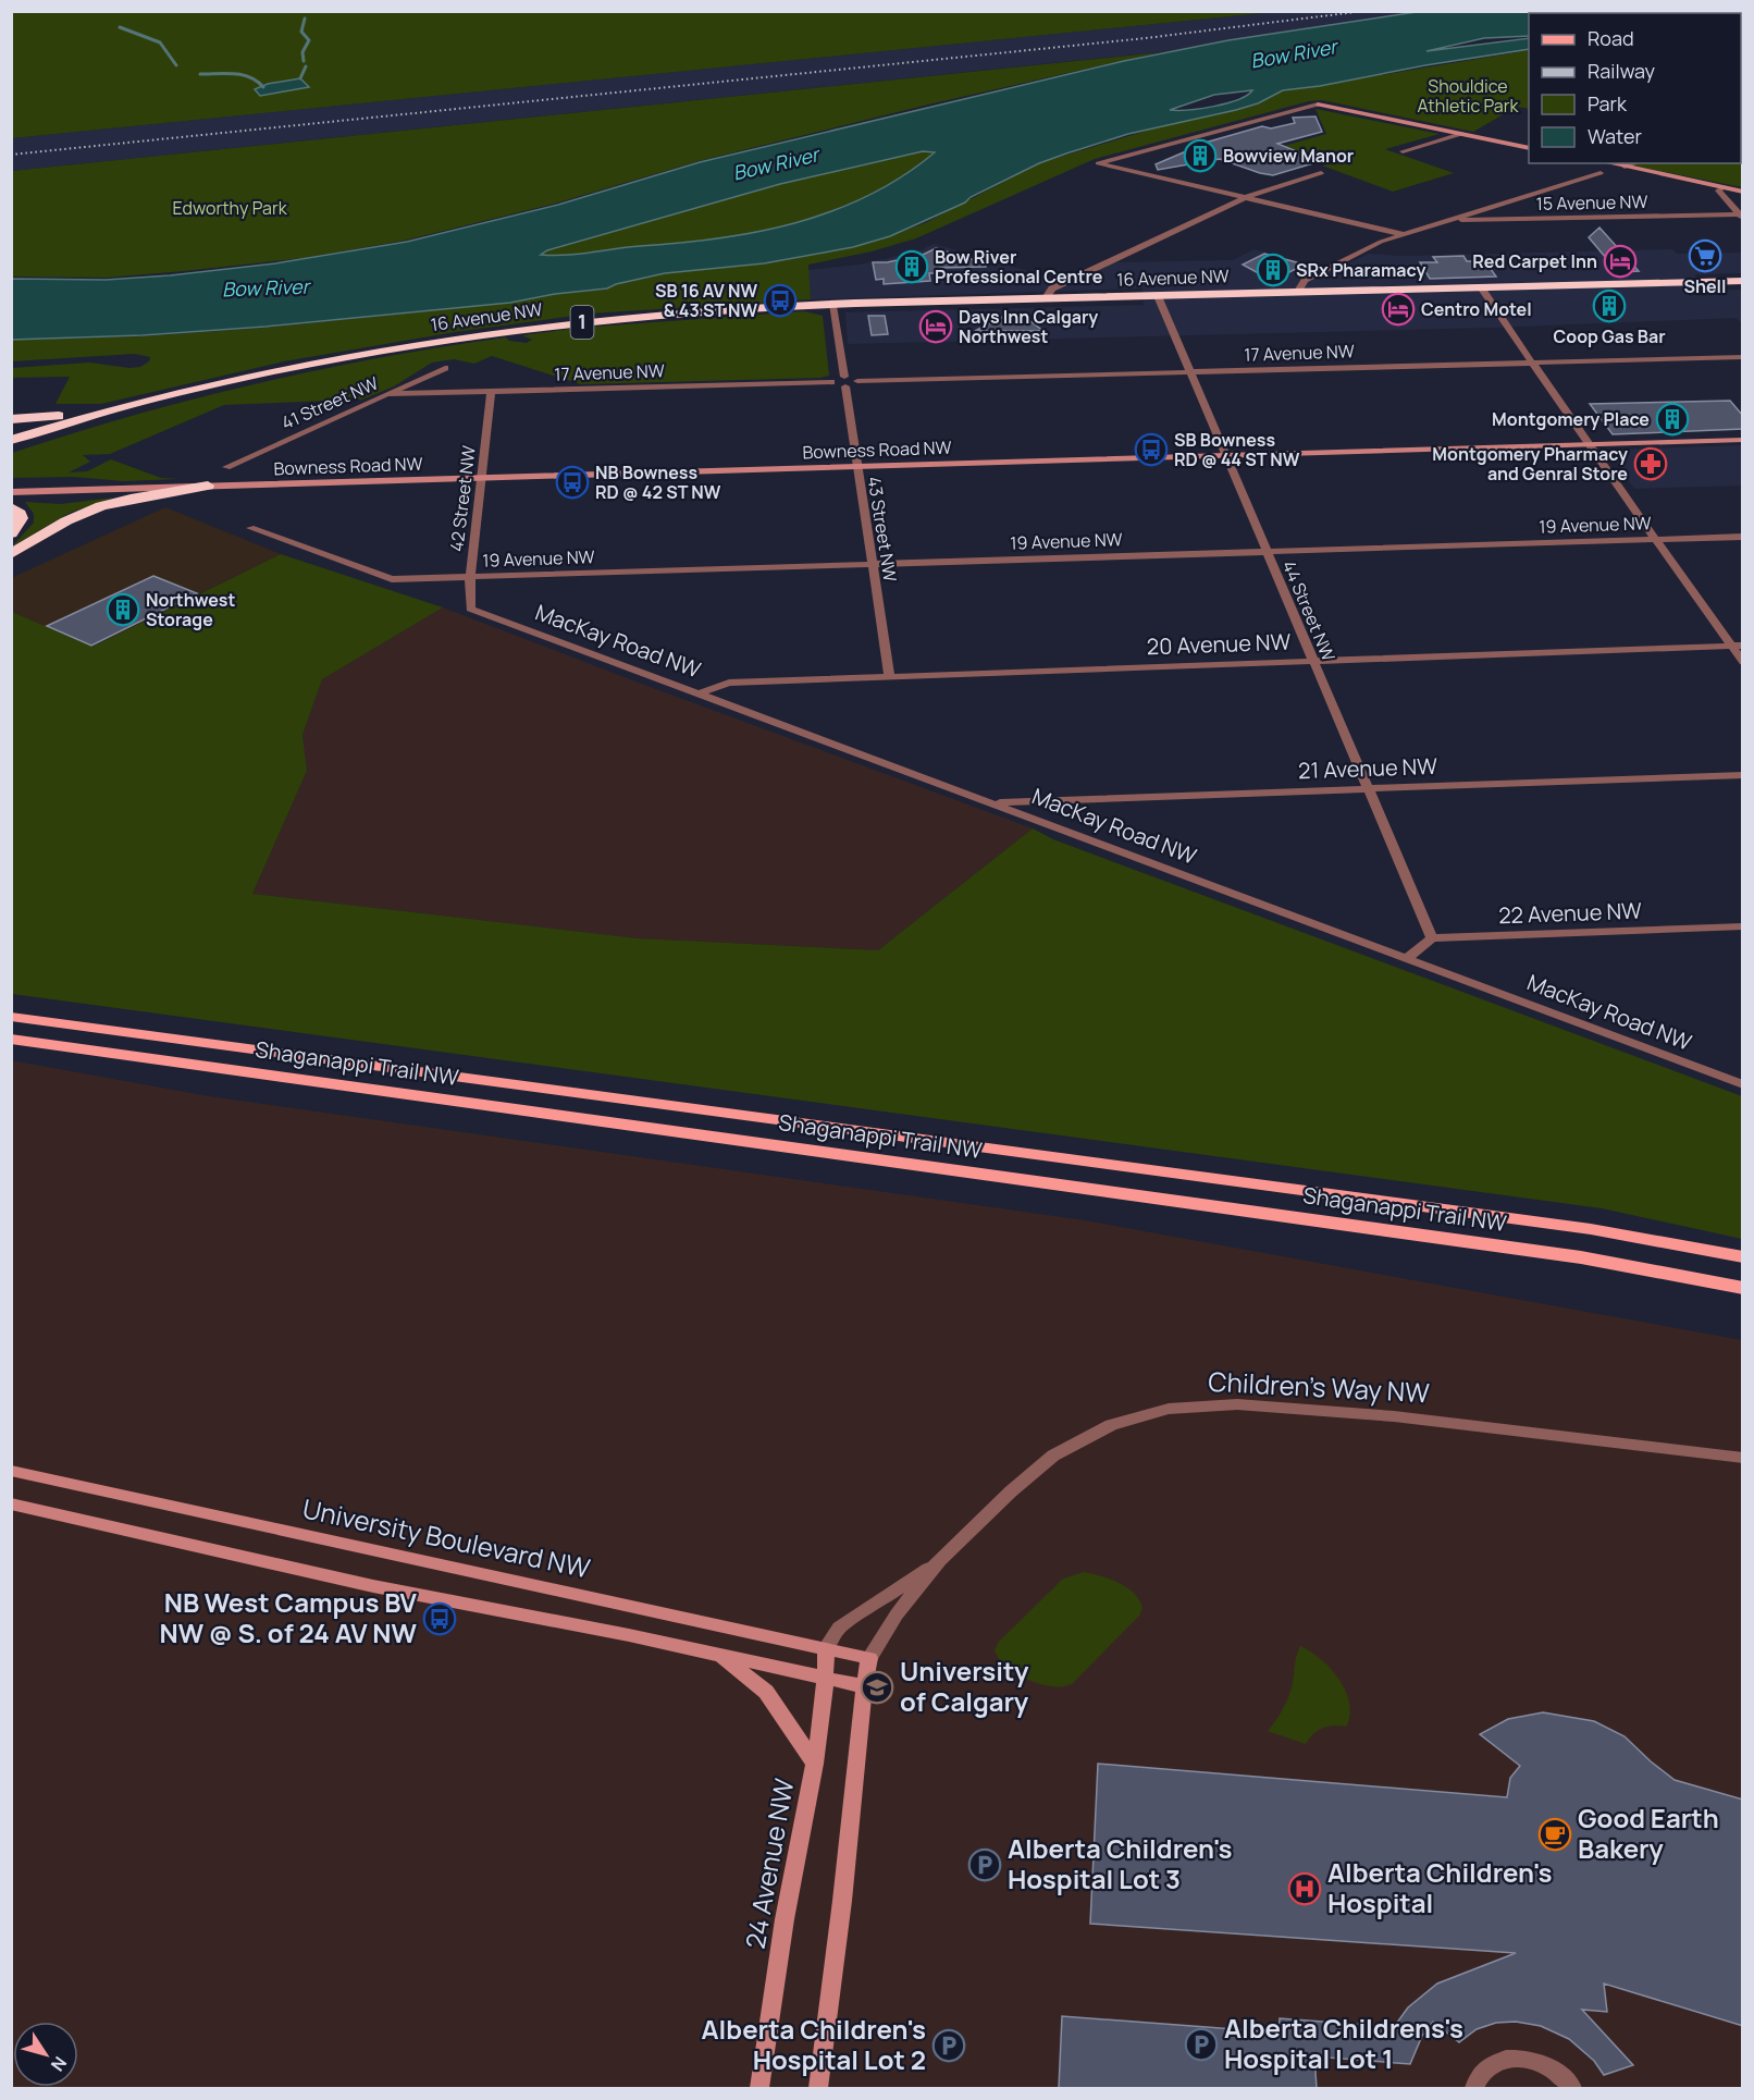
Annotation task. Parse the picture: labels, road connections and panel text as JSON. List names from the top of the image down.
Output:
{
  "streets": {
    "highway": ["16 Avenue NW", "1"],
    "main road": ["Shaganappi Trail NW"],
    "street": [
      "15 Avenue NW",
      "17 Avenue NW",
      "41 Street NW",
      "Bowness Road NW",
      "42 Street NW",
      "19 Avenue NW",
      "43 Street NW",
      "44 Street NW",
      "MacKay Road NW",
      "20 Avenue NW",
      "21 Avenue NW",
      "22 Avenue NW",
      "Children's Way NW",
      "University Boulevard NW",
      "24 Avenue NW"
    ]
  },
  "crossings": [
    ["16 Avenue NW", "44 Street NW"],
    ["17 Avenue NW", "41 Street NW"],
    ["17 Avenue NW", "42 Street NW"],
    ["17 Avenue NW", "44 Street NW"],
    ["Bowness Road NW", "42 Street NW"],
    ["Bowness Road NW", "43 Street NW"],
    ["Bowness Road NW", "44 Street NW"],
    ["42 Street NW", "19 Avenue NW"],
    ["42 Street NW", "MacKay Road NW"],
    ["19 Avenue NW", "43 Street NW"],
    ["19 Avenue NW", "44 Street NW"],
    ["43 Street NW", "20 Avenue NW"],
    ["44 Street NW", "20 Avenue NW"],
    ["44 Street NW", "21 Avenue NW"],
    ["44 Street NW", "22 Avenue NW"],
    ["MacKay Road NW", "20 Avenue NW"],
    ["MacKay Road NW", "21 Avenue NW"],
    ["Children's Way NW", "University Boulevard NW"],
    ["Children's Way NW", "24 Avenue NW"],
    ["University Boulevard NW", "24 Avenue NW"]
  ],
  "water": ["Bow River"],
  "parks": ["Shouldice Athletic Park", "Edworthy Park"],
  "places": {
    "building": [
      "Bowview Manor",
      "Bow River Professional Centre",
      "SRx Pharamacy",
      "Coop Gas Bar",
      "Montgomery Place",
      "Northwest Storage"
    ],
    "supermarket": ["Shell"],
    "hotel": ["Red Carpet Inn", "Centro Motel", "Days Inn Calgary Northwest"],
    "bus stop": [
      "SB 16 AV NW & 43 ST NW",
      "SB Bowness RD @ 44 ST NW",
      "NB Bowness RD @ 42 ST NW",
      "NB West Campus BV NW @ S. of 24 AV NW"
    ],
    "pharmacy": ["Montgomery Pharmacy and Genral Store"],
    "school or university": ["University of Calgary"],
    "cafe": ["Good Earth Bakery"],
    "parking": ["Alberta Children's Hospital Lot 3", "Alberta Childrens's Hospital Lot 1", "Alberta Children's Hospital Lot 2"],
    "hospital": ["Alberta Children's Hospital"]
  },
  "legend": [
    "Road",
    "Railway",
    "Park",
    "Water"
  ],
  "north": "bottom right"
}
